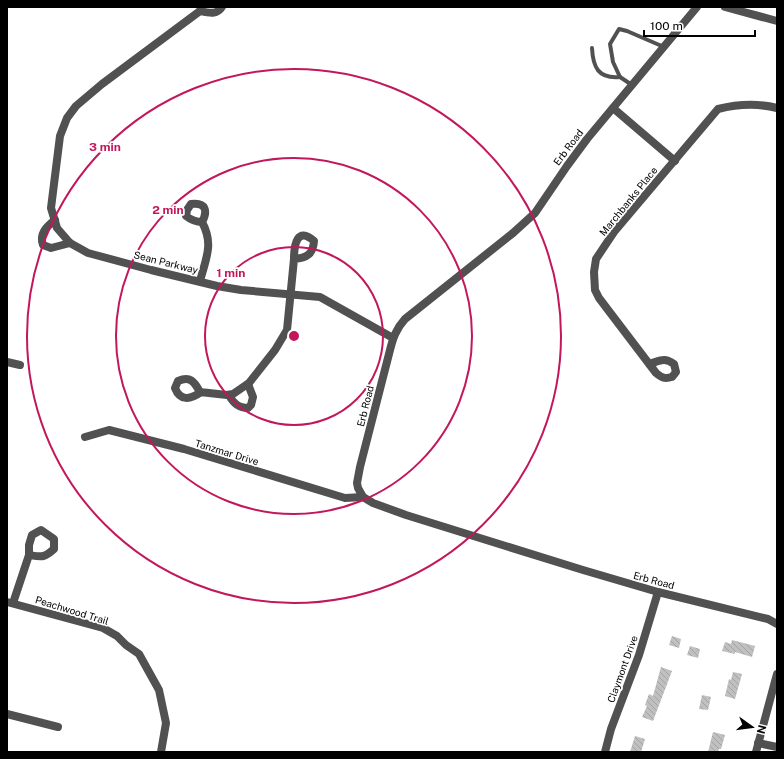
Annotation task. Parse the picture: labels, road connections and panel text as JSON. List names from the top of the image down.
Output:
{
  "streets": {
    "street": [
      "Erb Road",
      "Marchbanks Place",
      "Sean Parkway",
      "Tanzmar Drive",
      "Peachwood Trail",
      "Claymont Drive"
    ]
  },
  "crossings": [
    ["Erb Road", "Sean Parkway"],
    ["Erb Road", "Tanzmar Drive"],
    ["Erb Road", "Claymont Drive"]
  ],
  "scale_bar": "100 m",
  "north": "right",
  "rings": ["3 min", "2 min", "1 min"]
}
